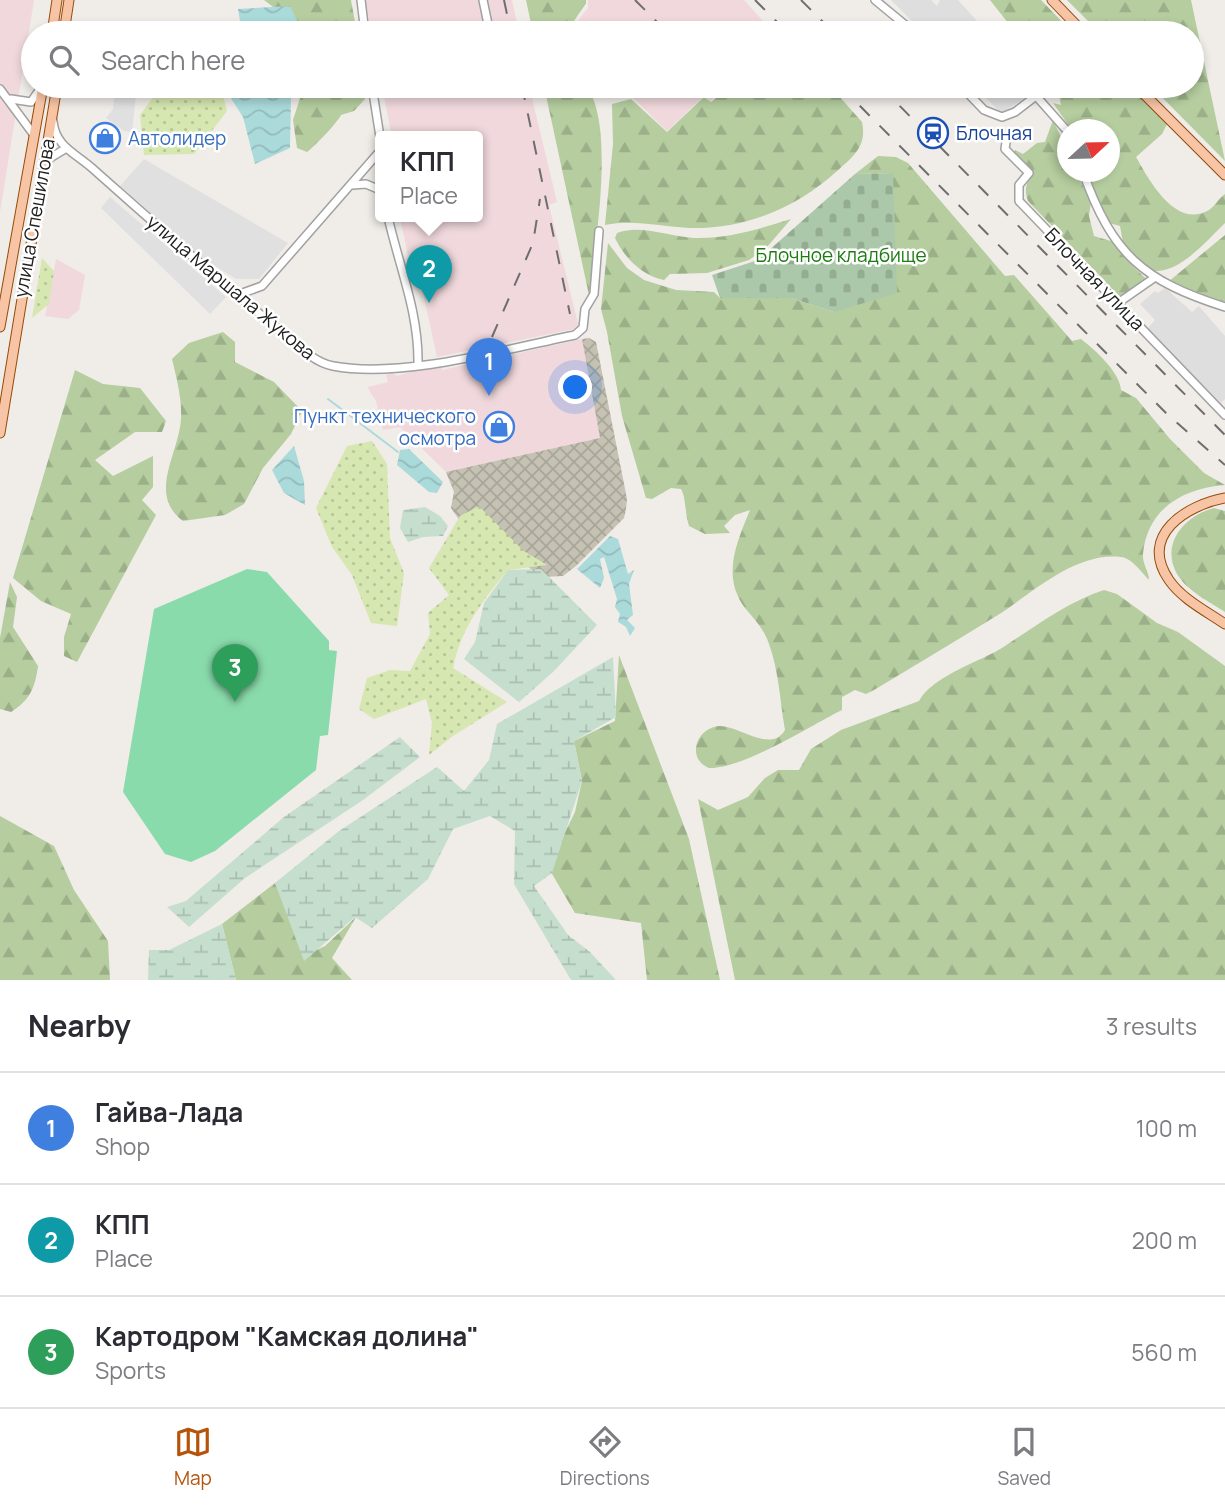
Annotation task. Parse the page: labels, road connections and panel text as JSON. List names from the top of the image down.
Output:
{
  "streets": {
    "main road": ["улица Спешилова"],
    "street": ["Блочная улица", "улица Маршала Жукова"]
  },
  "parks": ["Блочное кладбище"],
  "places": {
    "station": ["Блочная"],
    "shop": ["Автолидер", "Пункт технического осмотра"]
  },
  "north": "right",
  "page": {
    "search": "Search here",
    "popup": ["КПП", "Place"],
    "pins": ["2", "1", "3"],
    "heading": ["Nearby", "3 results"],
    "list": [
      {
        "mark": "1",
        "name": "Гайва-Лада",
        "note": "Shop",
        "value": "100 m"
      },
      {
        "mark": "2",
        "name": "КПП",
        "note": "Place",
        "value": "200 m"
      },
      {
        "mark": "3",
        "name": "Картодром \"Камская долина\"",
        "note": "Sports",
        "value": "560 m"
      }
    ],
    "nav": ["Map", "Directions", "Saved"]
  }
}
